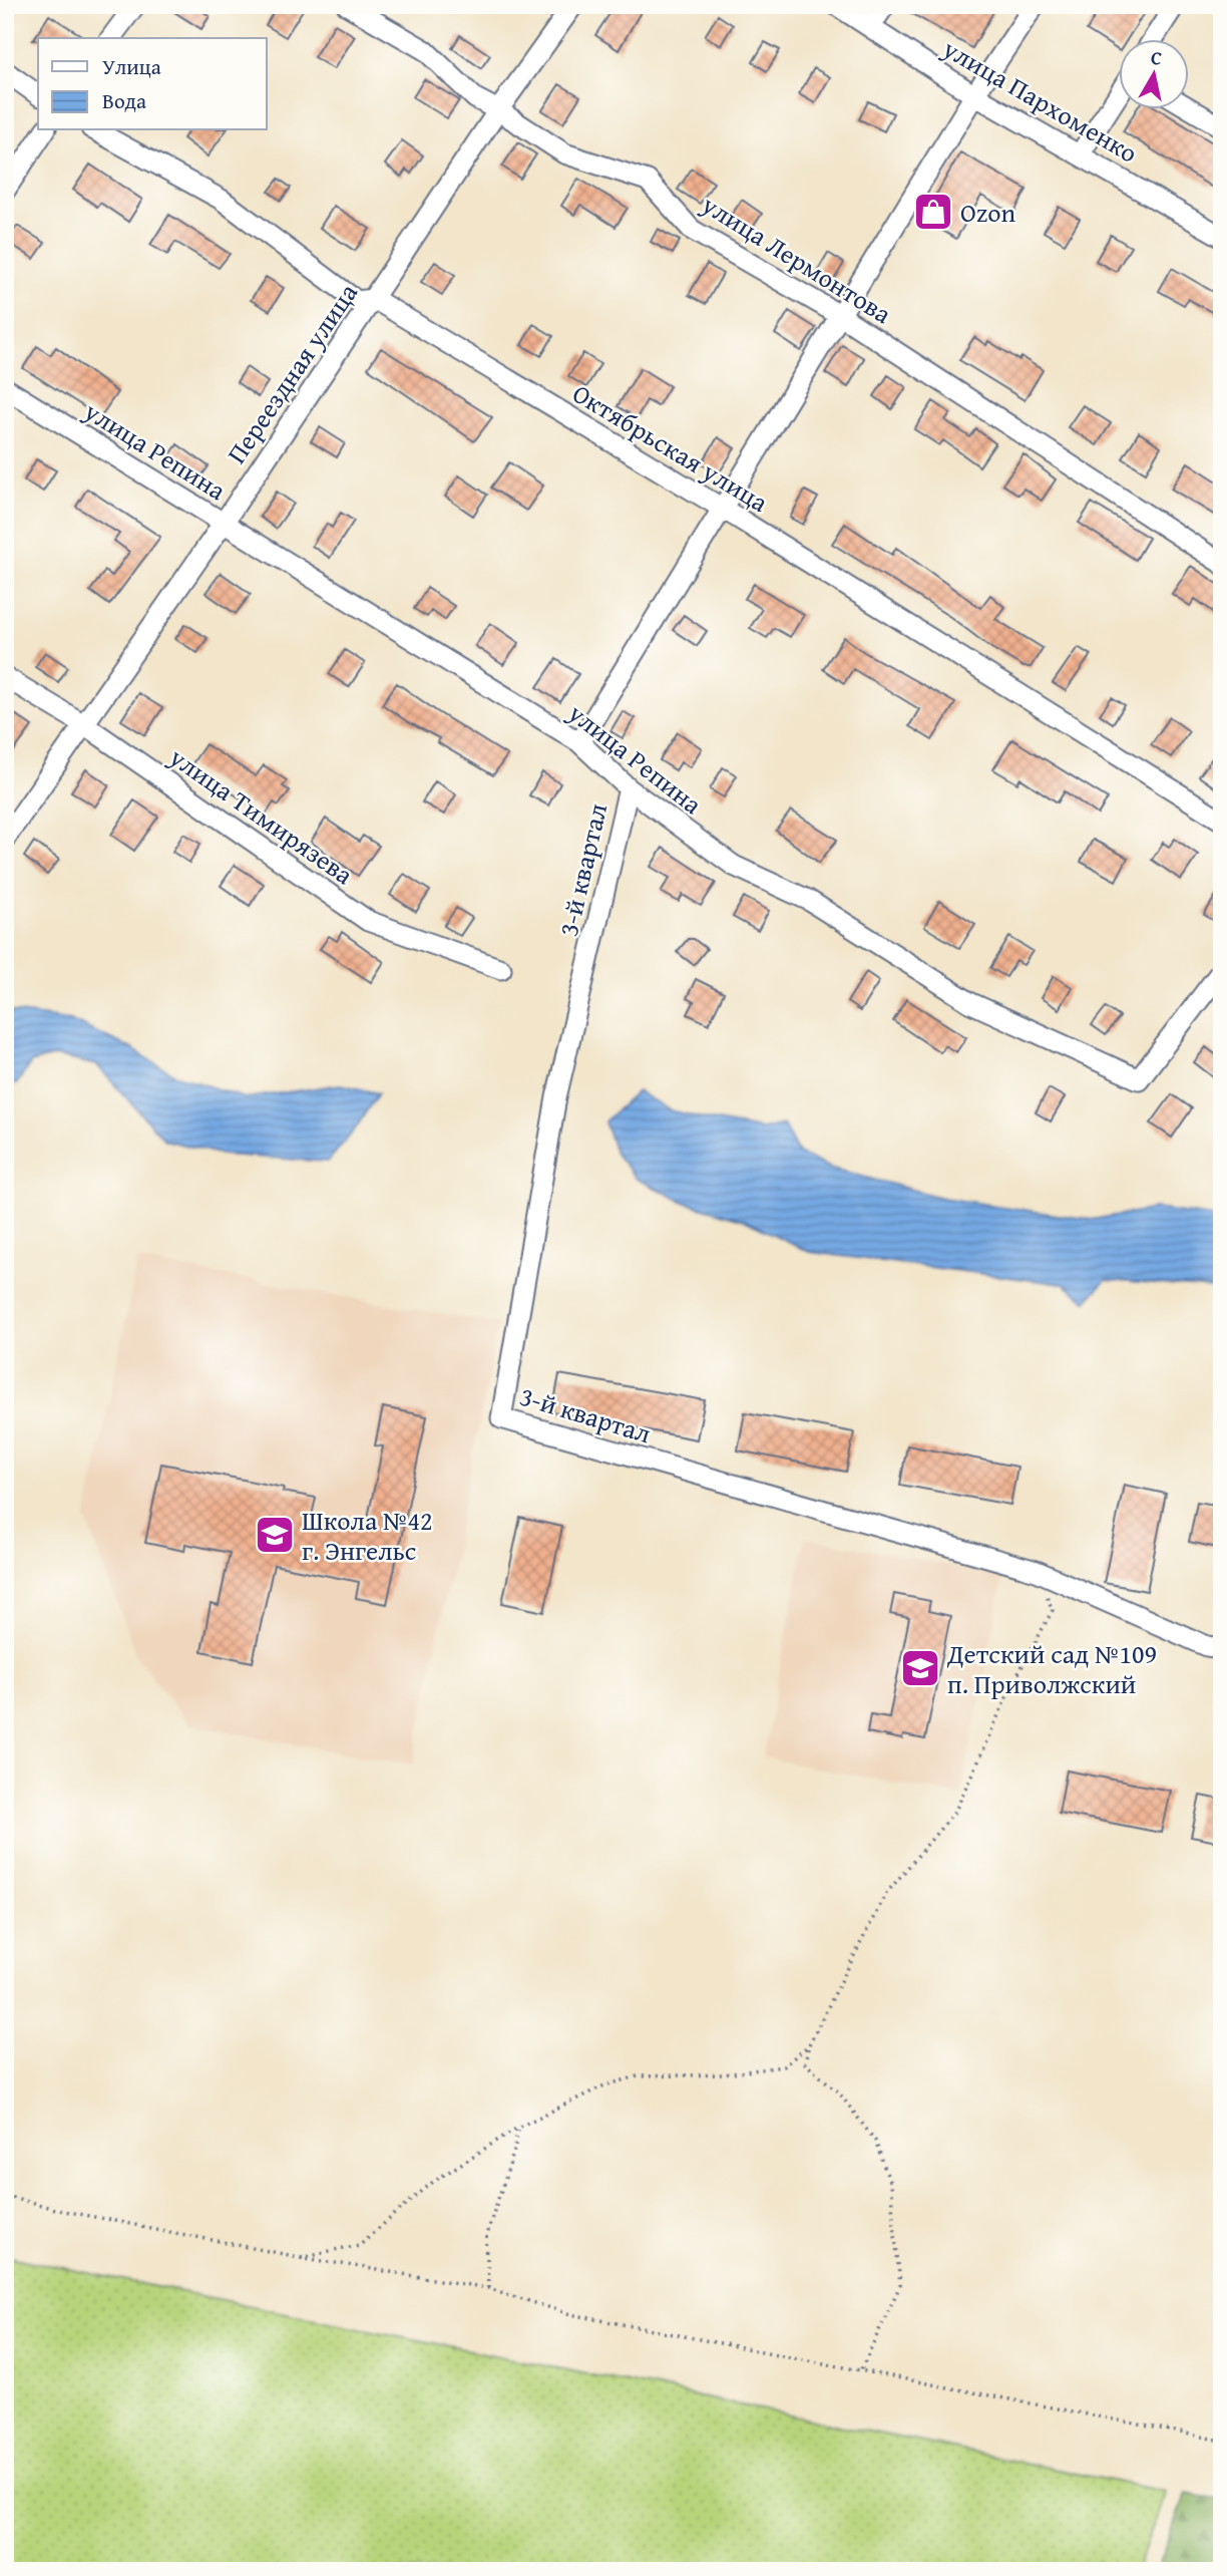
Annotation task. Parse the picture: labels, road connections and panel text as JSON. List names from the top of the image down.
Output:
{
  "streets": {
    "street": [
      "улица Пархоменко",
      "улица Лермонтова",
      "Переездная улица",
      "Октябрьская улица",
      "улица Репина",
      "улица Тимирязева",
      "3-й квартал"
    ]
  },
  "crossings": [
    ["улица Лермонтова", "Переездная улица"],
    ["Переездная улица", "Октябрьская улица"],
    ["Переездная улица", "улица Репина"],
    ["Переездная улица", "улица Тимирязева"],
    ["улица Репина", "3-й квартал"]
  ],
  "places": {
    "shop": ["Ozon"],
    "school or university": ["Школа №42 г. Энгельс", "Детский сад №109 п. Приволжский"]
  },
  "legend": ["Улица", "Вода"],
  "north": "top"
}
